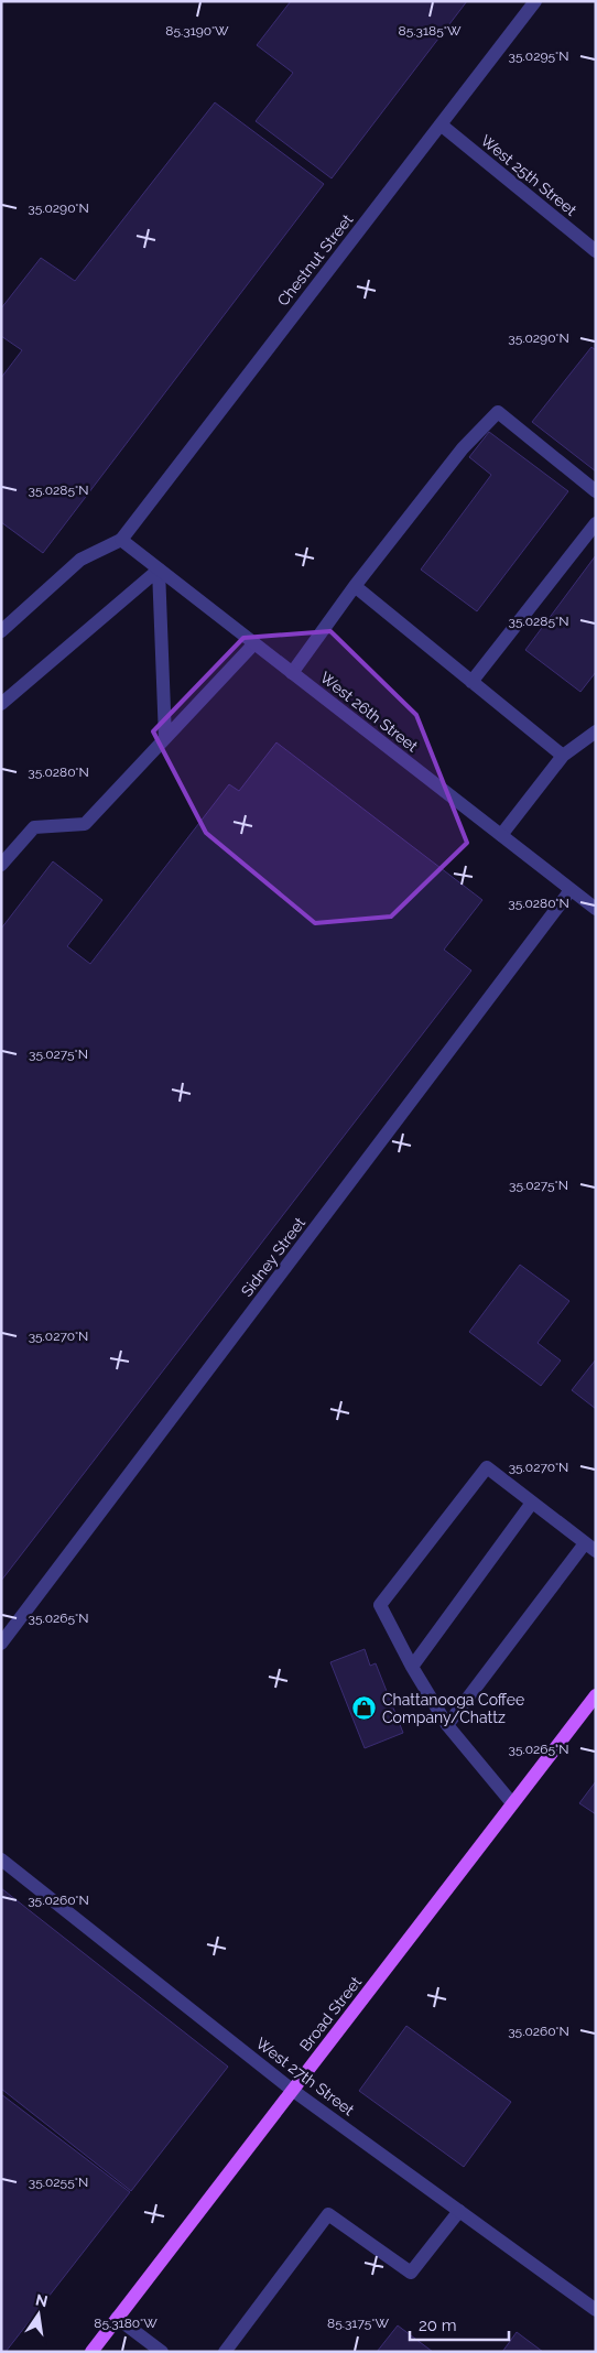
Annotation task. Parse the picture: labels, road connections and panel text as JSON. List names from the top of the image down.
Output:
{
  "streets": {
    "main road": ["Broad Street"],
    "street": [
      "West 25th Street",
      "Chestnut Street",
      "West 26th Street",
      "Sidney Street",
      "West 27th Street"
    ]
  },
  "crossings": [
    ["West 25th Street", "Chestnut Street"],
    ["Chestnut Street", "West 26th Street"],
    ["West 26th Street", "Sidney Street"],
    ["Broad Street", "West 27th Street"]
  ],
  "places": {
    "shop": ["Chattanooga Coffee Company/Chattz"]
  },
  "scale_bar": "20 m",
  "north": "top",
  "coordinates": [
    "85.3190°W",
    "85.3185°W",
    "35.0295°N",
    "35.0290°N",
    "35.0285°N",
    "35.0280°N",
    "35.0275°N",
    "35.0270°N",
    "35.0265°N",
    "35.0260°N",
    "35.0255°N",
    "85.3180°W",
    "85.3175°W"
  ]
}
